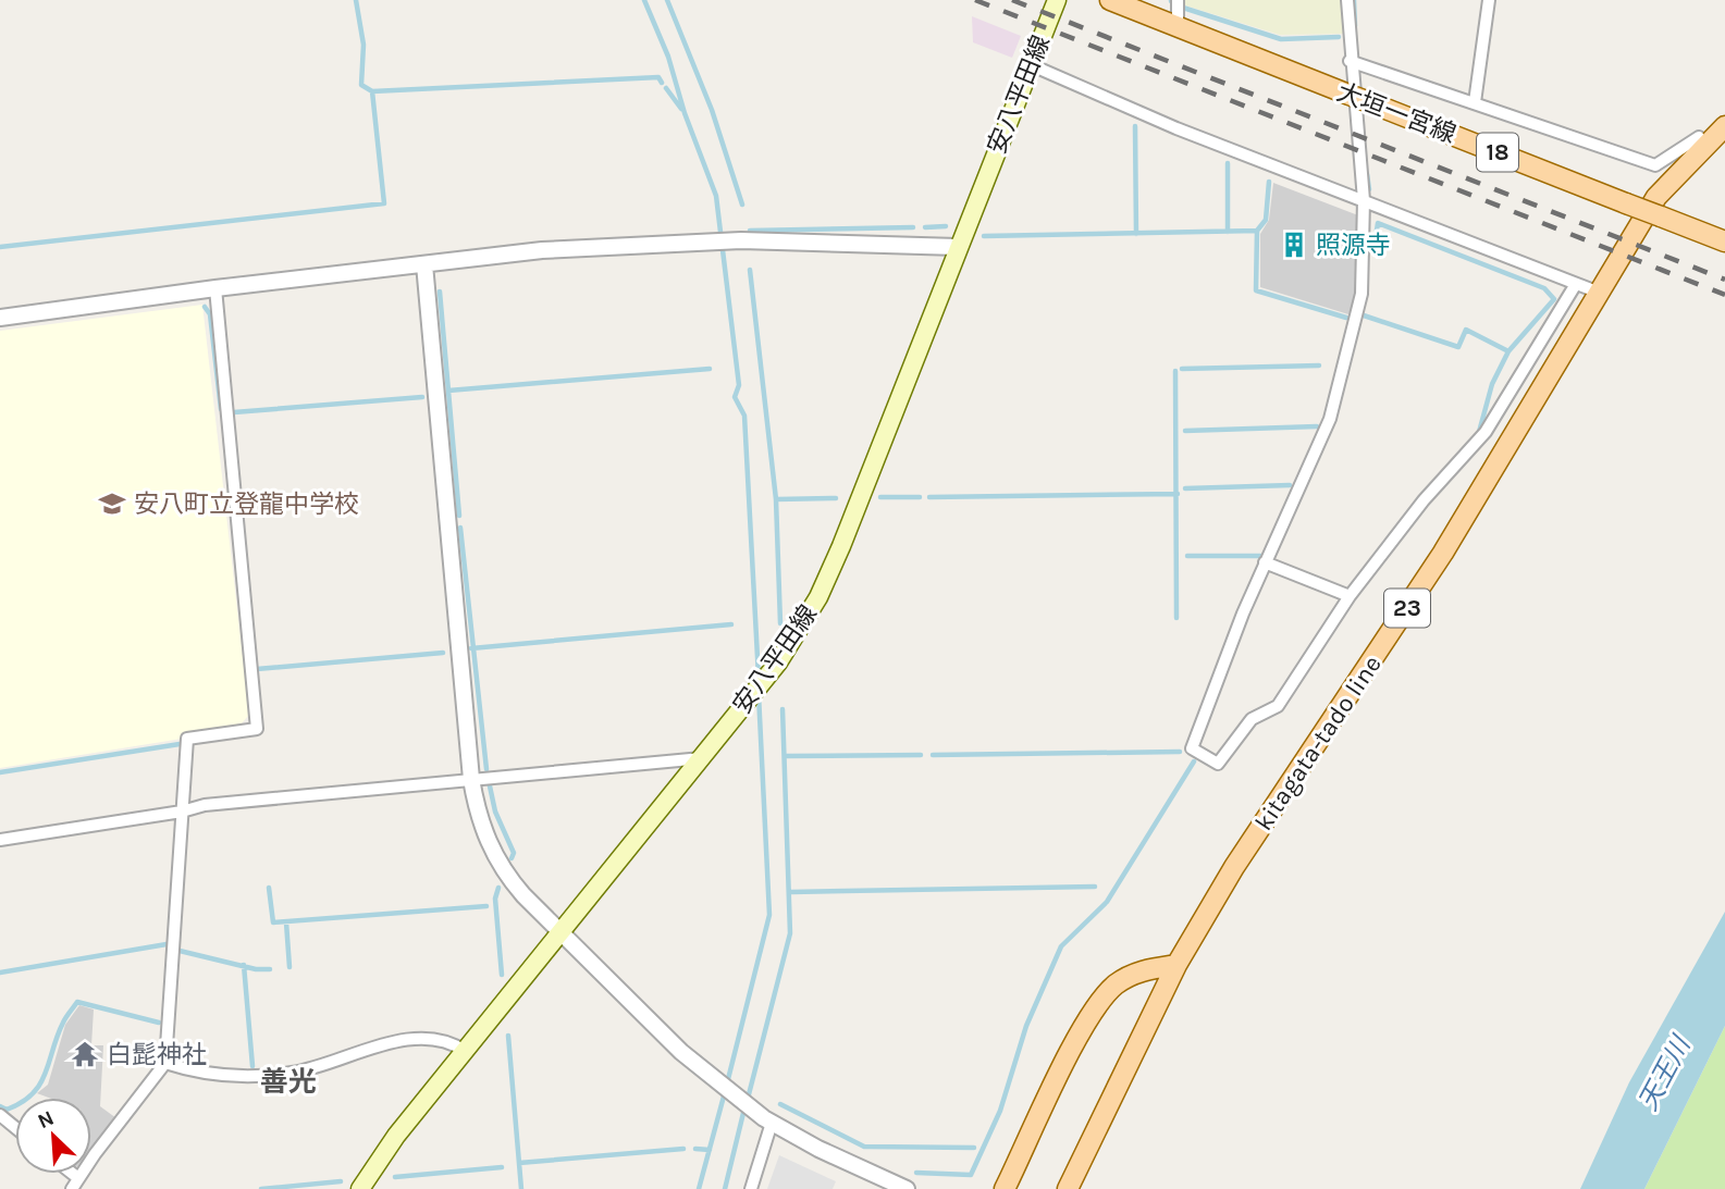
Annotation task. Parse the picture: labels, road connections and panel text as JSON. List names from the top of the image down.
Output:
{
  "streets": {
    "main road": [
      "安八平田線",
      "大垣一宮線",
      "18",
      "23",
      "kitagata-tado line"
    ]
  },
  "districts": ["善光"],
  "water": ["天王川"],
  "places": {
    "building": ["照源寺"],
    "school or university": ["安八町立登龍中学校"],
    "temple": ["白髭神社"]
  },
  "north": "top left"
}
